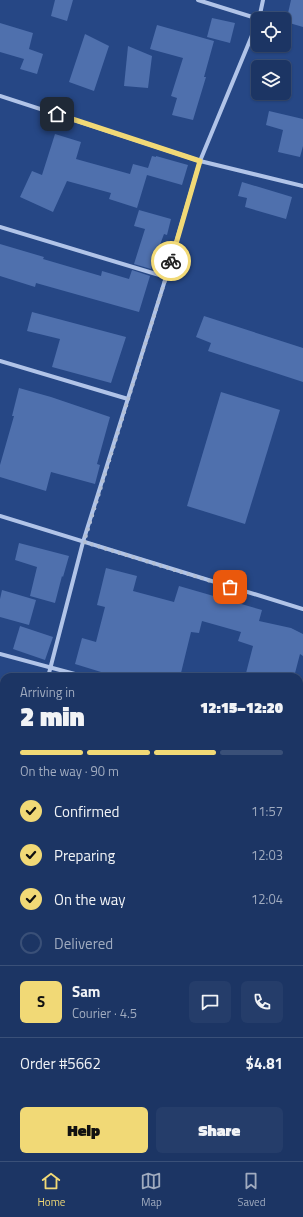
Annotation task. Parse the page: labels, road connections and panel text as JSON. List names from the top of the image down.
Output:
{
  "page": {
    "heading": ["2 min", "Arriving in", "12:15–12:20"],
    "panel": [
      "Sam",
      "Courier · 4.5",
      "Order #5662",
      "$4.81"
    ],
    "bar": "On the way · 90 m",
    "list": [
      ["Confirmed", "11:57"],
      ["Preparing", "12:03"],
      ["On the way", "12:04"],
      "Delivered"
    ],
    "round": "S",
    "buttons": ["Help", "Share"],
    "tabs": ["Home", "Map", "Saved"]
  }
}
